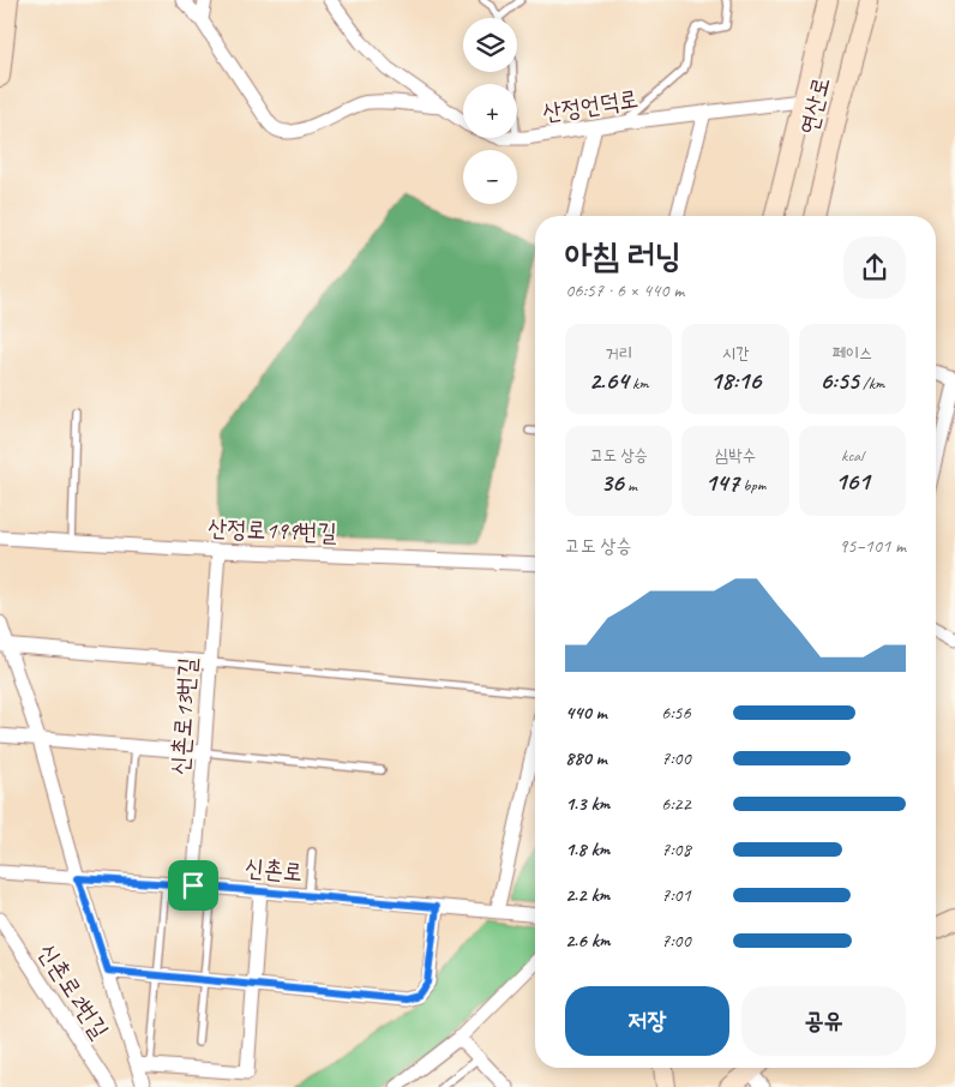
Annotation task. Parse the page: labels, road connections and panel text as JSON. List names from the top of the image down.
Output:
{
  "streets": {
    "street": [
      "산정언덕로",
      "연산로",
      "산정로199번길",
      "신촌로13번길",
      "신촌로",
      "신촌로2번길"
    ]
  },
  "crossings": [
    ["산정언덕로", "연산로"],
    ["산정로199번길", "신촌로13번길"],
    ["신촌로13번길", "신촌로"]
  ],
  "page": {
    "map_buttons": ["+", "−"],
    "heading": ["아침 러닝", "06:57 · 6 × 440 m"],
    "stats": [
      ["거리", "2.64 km"],
      ["시간", "18:16"],
      ["페이스", "6:55 /km"],
      ["고도 상승", "36 m"],
      ["심박수", "147 bpm"],
      ["kcal", "161"]
    ],
    "chart": ["고도 상승", "95–101 m"],
    "list": [
      {
        "name": "440 m",
        "note": "6:56"
      },
      {
        "name": "880 m",
        "note": "7:00"
      },
      {
        "name": "1.3 km",
        "note": "6:22"
      },
      {
        "name": "1.8 km",
        "note": "7:08"
      },
      {
        "name": "2.2 km",
        "note": "7:01"
      },
      {
        "name": "2.6 km",
        "note": "7:00"
      }
    ],
    "buttons": ["저장", "공유"]
  }
}
